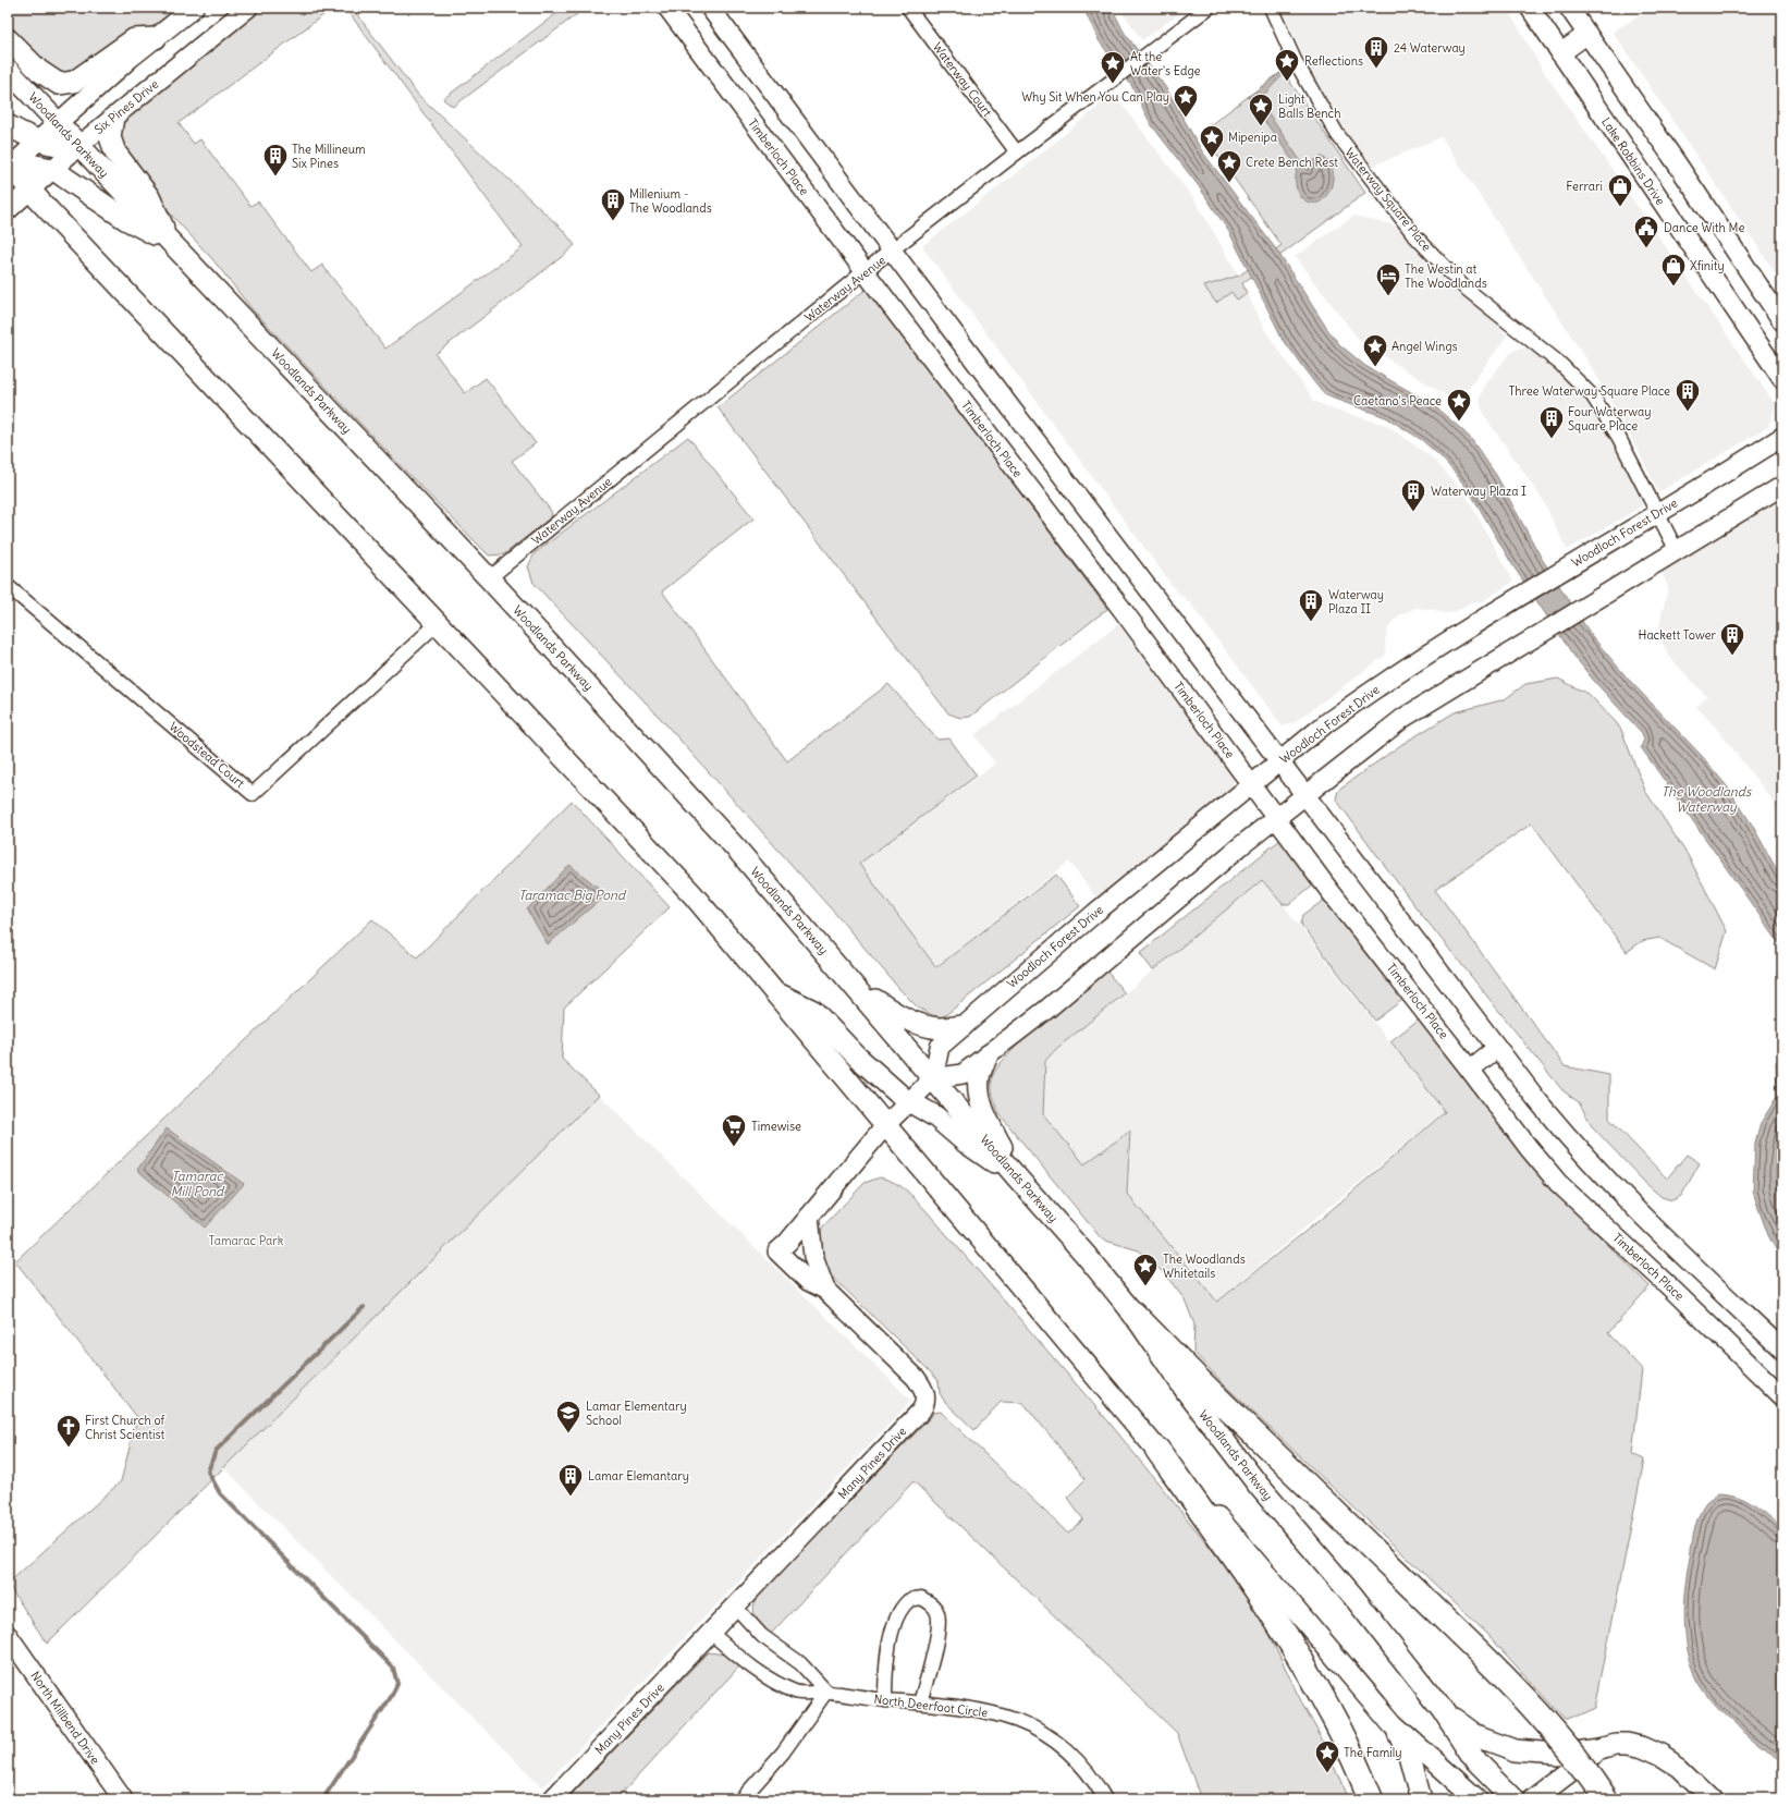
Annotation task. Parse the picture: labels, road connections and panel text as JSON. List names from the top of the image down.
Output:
{
  "streets": {
    "main road": ["Woodlands Parkway"],
    "street": [
      "Waterway Court",
      "Six Pines Drive",
      "Timberloch Place",
      "Lake Robbins Drive",
      "Waterway Square Place",
      "Waterway Avenue",
      "Woodloch Forest Drive",
      "Woodstead Court",
      "Many Pines Drive",
      "North Deerfoot Circle",
      "North Millbend Drive"
    ]
  },
  "crossings": [
    ["Waterway Court", "Waterway Avenue"],
    ["Six Pines Drive", "Woodlands Parkway"],
    ["Woodlands Parkway", "Waterway Avenue"],
    ["Woodlands Parkway", "Woodloch Forest Drive"],
    ["Timberloch Place", "Waterway Avenue"],
    ["Timberloch Place", "Woodloch Forest Drive"],
    ["Waterway Square Place", "Woodloch Forest Drive"],
    ["Woodloch Forest Drive", "Many Pines Drive"],
    ["Many Pines Drive", "North Deerfoot Circle"]
  ],
  "water": ["The Woodlands Waterway", "Taramac Big Pond", "Tamarac Mill Pond"],
  "parks": ["Tamarac Park"],
  "places": {
    "building": [
      "24 Waterway",
      "The Millineum Six Pines",
      "Millenium - The Woodlands",
      "Three Waterway Square Place",
      "Four Waterway Square Place",
      "Waterway Plaza I",
      "Waterway Plaza II",
      "Hackett Tower",
      "Lamar Elemantary"
    ],
    "place": [
      "Reflections",
      "At the Water's Edge",
      "Why Sit When You Can Play",
      "Light Balls Bench",
      "Mipenipa",
      "Crete Bench Rest",
      "Angel Wings",
      "Caetano's Peace",
      "The Woodlands Whitetails",
      "The Family"
    ],
    "shop": ["Ferrari", "Xfinity"],
    "public building": ["Dance With Me"],
    "hotel": ["The Westin at The Woodlands"],
    "supermarket": ["Timewise"],
    "school or university": ["Lamar Elementary School"],
    "church": ["First Church of Christ Scientist"]
  }
}
